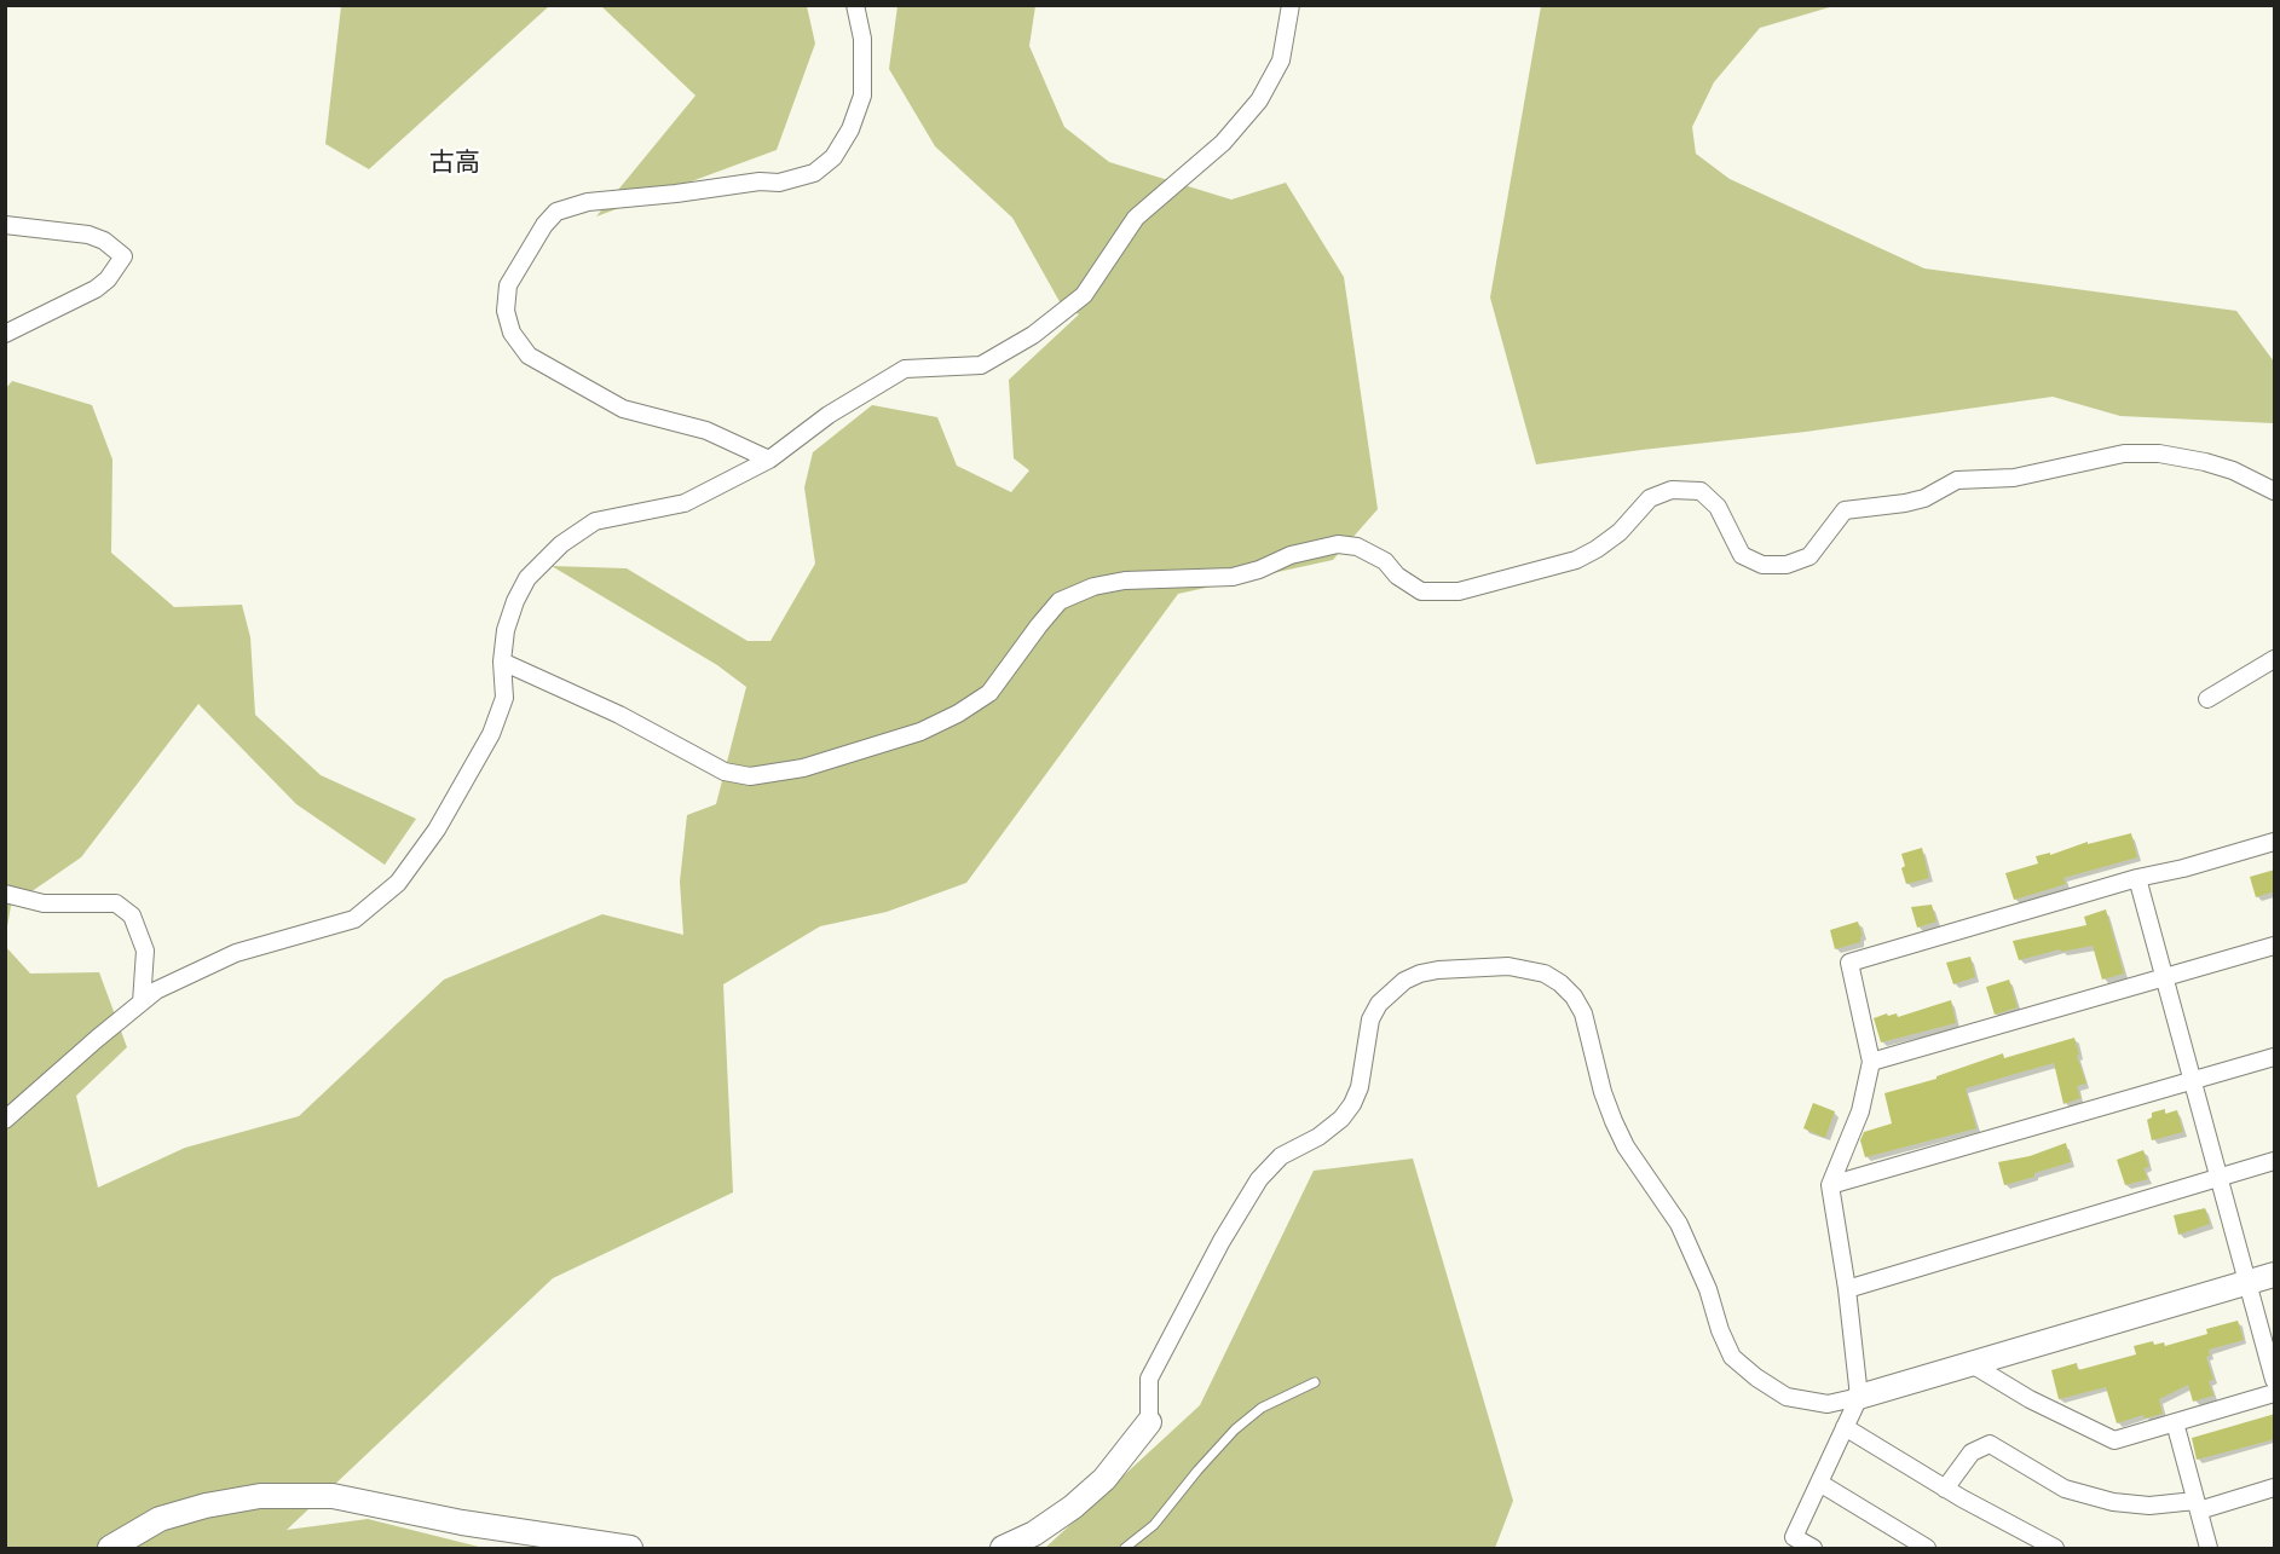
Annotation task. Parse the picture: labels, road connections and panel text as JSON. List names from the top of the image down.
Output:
{
  "districts": ["古高"]
}
